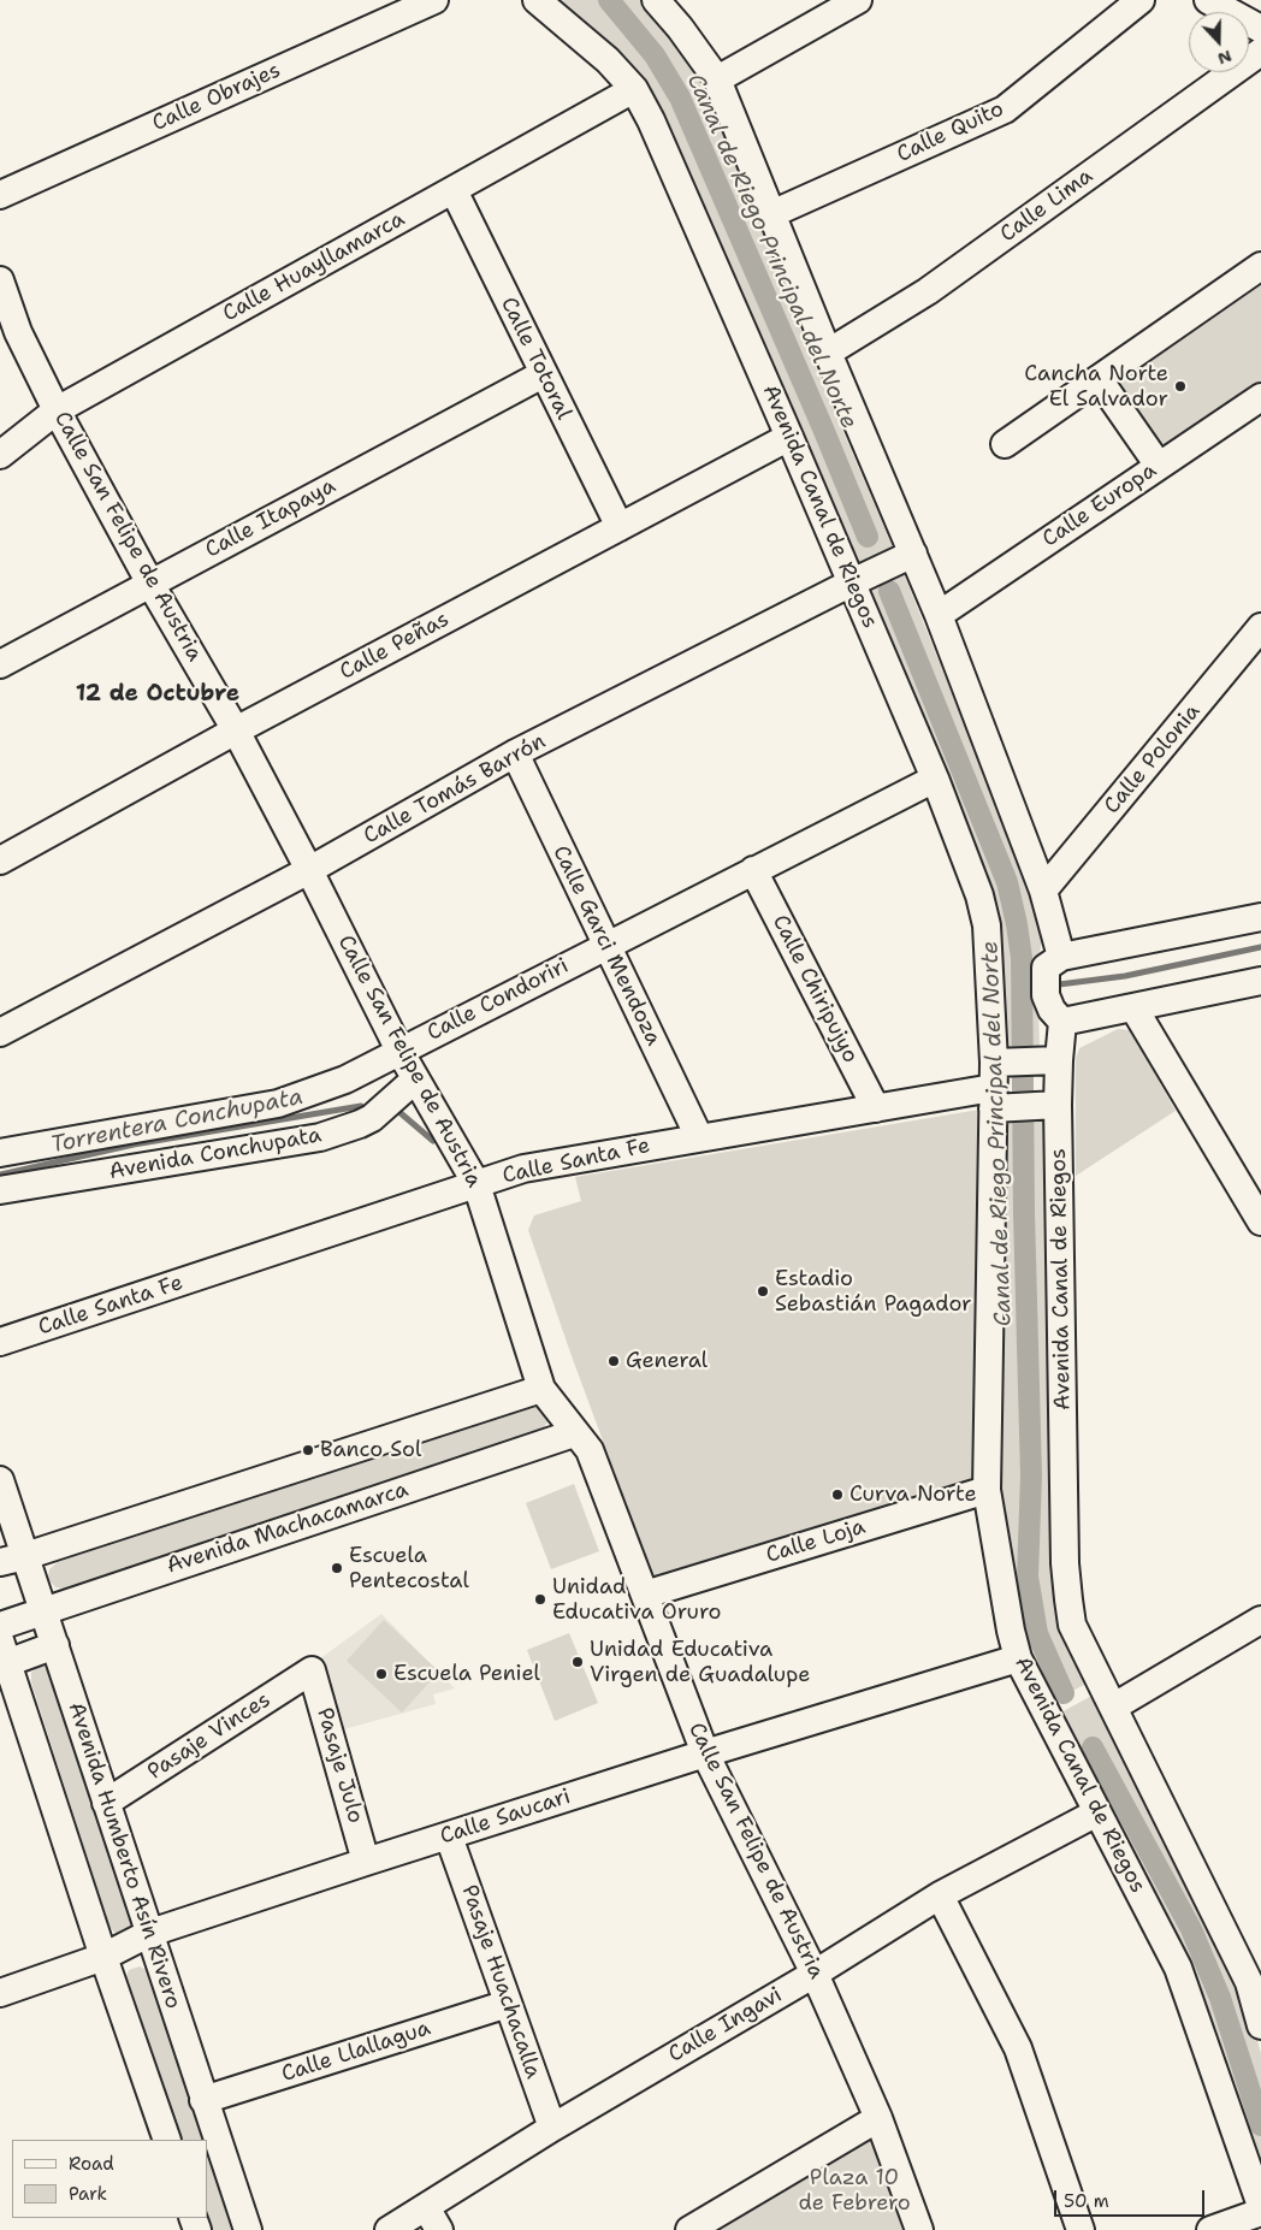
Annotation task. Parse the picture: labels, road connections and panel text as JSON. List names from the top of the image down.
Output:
{
  "streets": {
    "street": [
      "Calle Obrajes",
      "Calle Quito",
      "Calle Lima",
      "Calle Huayllamarca",
      "Calle Totoral",
      "Calle Europa",
      "Avenida Canal de Riegos",
      "Calle Itapaya",
      "Calle San Felipe de Austria",
      "Calle Peñas",
      "Calle Polonia",
      "Calle Tomás Barrón",
      "Calle Garci Mendoza",
      "Calle Chiripujyo",
      "Calle Condoriri",
      "Avenida Conchupata",
      "Calle Santa Fe",
      "Avenida Machacamarca",
      "Calle Loja",
      "Pasaje Vinces",
      "Pasaje Julo",
      "Calle Saucari",
      "Avenida Humberto Asín Rivero",
      "Pasaje Huachacalla",
      "Calle Ingavi",
      "Calle Llallagua"
    ]
  },
  "crossings": [
    ["Calle Huayllamarca", "Calle Totoral"],
    ["Calle Huayllamarca", "Avenida Canal de Riegos"],
    ["Calle Huayllamarca", "Calle San Felipe de Austria"],
    ["Calle Totoral", "Calle Itapaya"],
    ["Calle Totoral", "Calle Peñas"],
    ["Avenida Canal de Riegos", "Calle Peñas"],
    ["Avenida Canal de Riegos", "Calle Tomás Barrón"],
    ["Avenida Canal de Riegos", "Calle Condoriri"],
    ["Avenida Canal de Riegos", "Calle Santa Fe"],
    ["Avenida Canal de Riegos", "Calle Loja"],
    ["Avenida Canal de Riegos", "Calle Saucari"],
    ["Avenida Canal de Riegos", "Calle Ingavi"],
    ["Calle Itapaya", "Calle San Felipe de Austria"],
    ["Calle San Felipe de Austria", "Calle Peñas"],
    ["Calle San Felipe de Austria", "Calle Tomás Barrón"],
    ["Calle San Felipe de Austria", "Calle Condoriri"],
    ["Calle San Felipe de Austria", "Avenida Conchupata"],
    ["Calle San Felipe de Austria", "Calle Santa Fe"],
    ["Calle San Felipe de Austria", "Avenida Machacamarca"],
    ["Calle San Felipe de Austria", "Calle Loja"],
    ["Calle San Felipe de Austria", "Calle Saucari"],
    ["Calle San Felipe de Austria", "Calle Ingavi"],
    ["Calle Tomás Barrón", "Calle Garci Mendoza"],
    ["Calle Garci Mendoza", "Calle Condoriri"],
    ["Calle Garci Mendoza", "Calle Santa Fe"],
    ["Calle Chiripujyo", "Calle Condoriri"],
    ["Calle Chiripujyo", "Calle Santa Fe"],
    ["Avenida Machacamarca", "Avenida Humberto Asín Rivero"],
    ["Pasaje Vinces", "Pasaje Julo"],
    ["Pasaje Vinces", "Avenida Humberto Asín Rivero"],
    ["Pasaje Julo", "Calle Saucari"],
    ["Calle Saucari", "Avenida Humberto Asín Rivero"],
    ["Calle Saucari", "Pasaje Huachacalla"],
    ["Avenida Humberto Asín Rivero", "Calle Llallagua"],
    ["Pasaje Huachacalla", "Calle Ingavi"],
    ["Pasaje Huachacalla", "Calle Llallagua"]
  ],
  "districts": ["12 de Octubre"],
  "water": ["Canal de Riego Principal del Norte", "Torrentera Conchupata"],
  "parks": ["Plaza 10 de Febrero"],
  "places": [
    "Cancha Norte El Salvador",
    "Estadio Sebastián Pagador",
    "General",
    "Banco Sol",
    "Curva Norte",
    "Escuela Pentecostal",
    "Unidad Educativa Oruro",
    "Unidad Educativa Virgen de Guadalupe",
    "Escuela Peniel"
  ],
  "legend": ["Road", "Park"],
  "scale_bar": "50 m",
  "north": "bottom"
}
